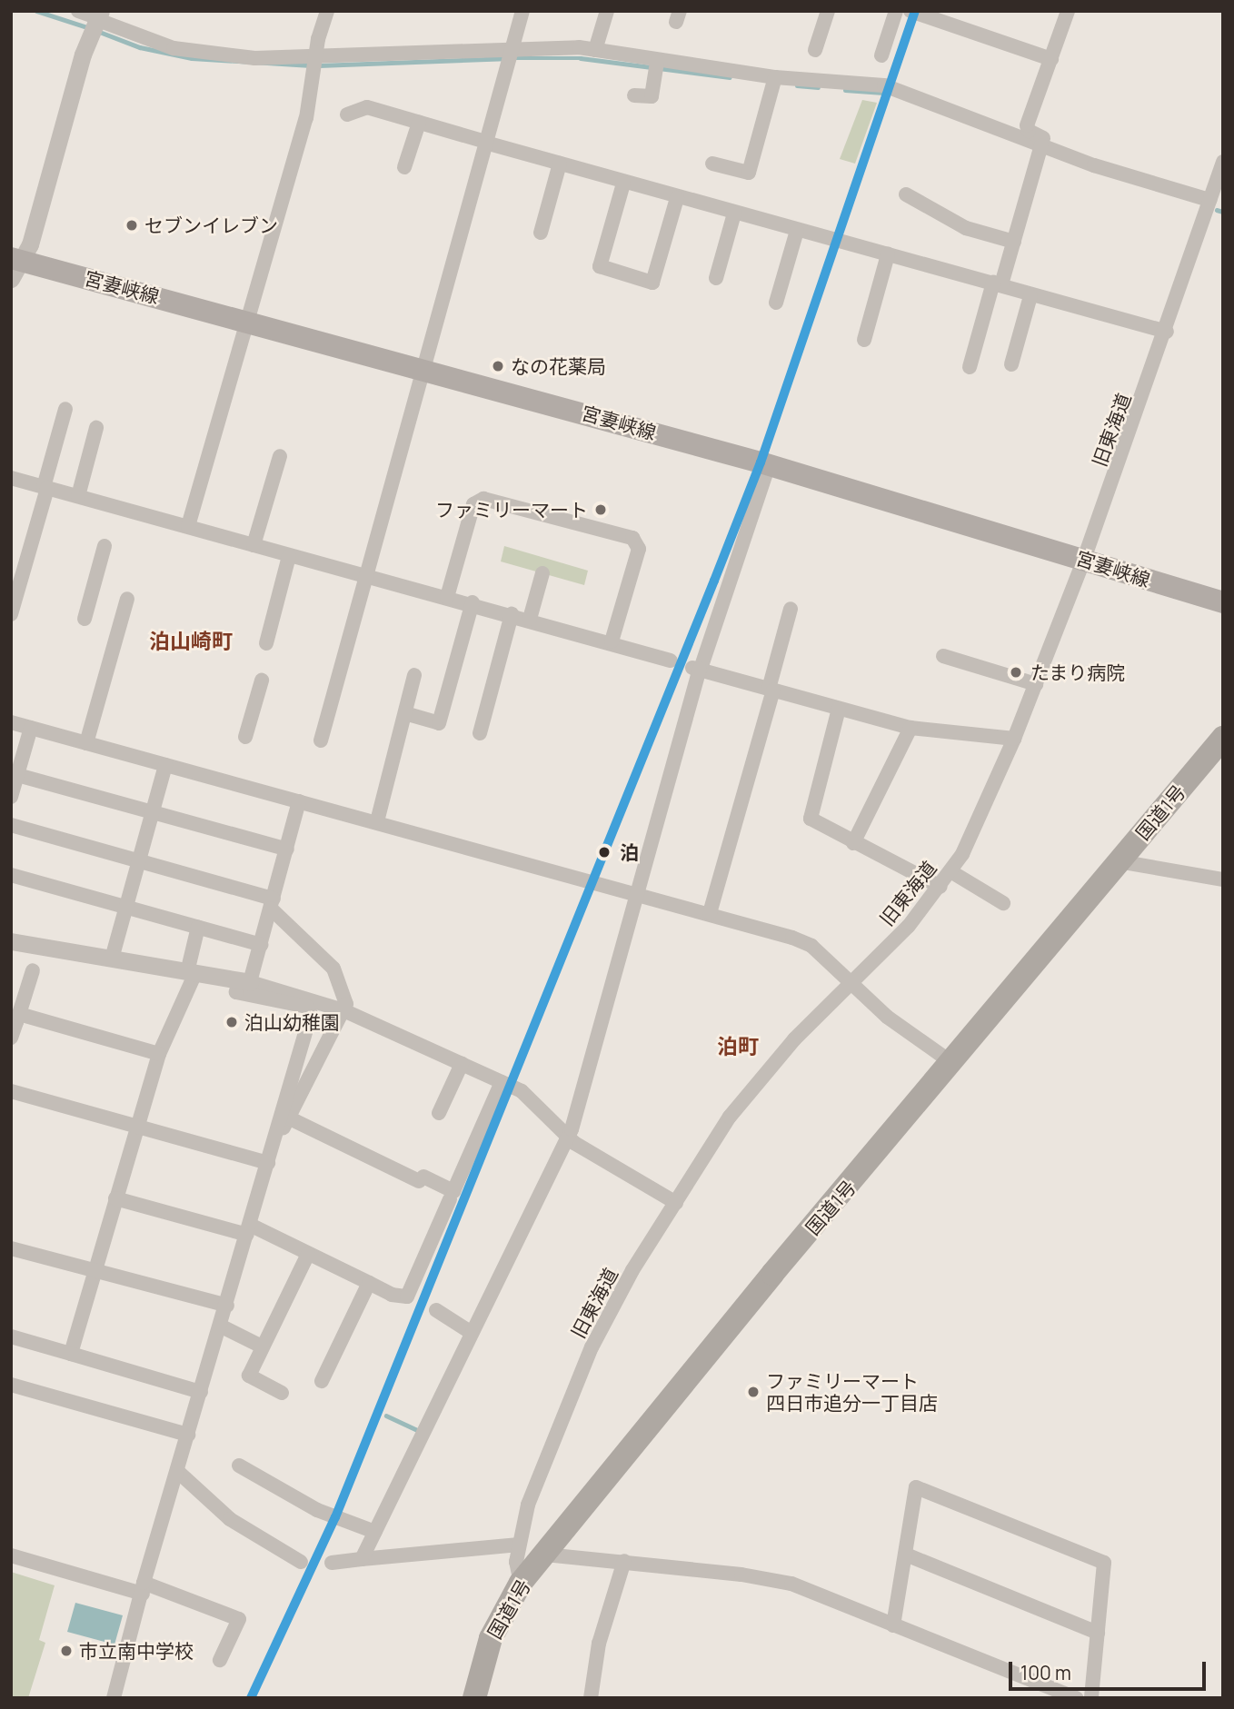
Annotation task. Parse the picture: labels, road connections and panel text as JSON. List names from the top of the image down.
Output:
{
  "streets": {
    "highway": ["国道1号"],
    "main road": ["宮妻峡線"],
    "street": ["旧東海道"]
  },
  "crossings": [
    ["宮妻峡線", "旧東海道"],
    ["旧東海道", "国道1号"]
  ],
  "districts": ["泊山崎町", "泊町"],
  "places": [
    "セブンイレブン",
    "なの花薬局",
    "ファミリーマート",
    "たまり病院",
    "泊",
    "泊山幼稚園",
    "ファミリーマート 四日市追分一丁目店",
    "市立南中学校"
  ],
  "scale_bar": "100 m"
}
